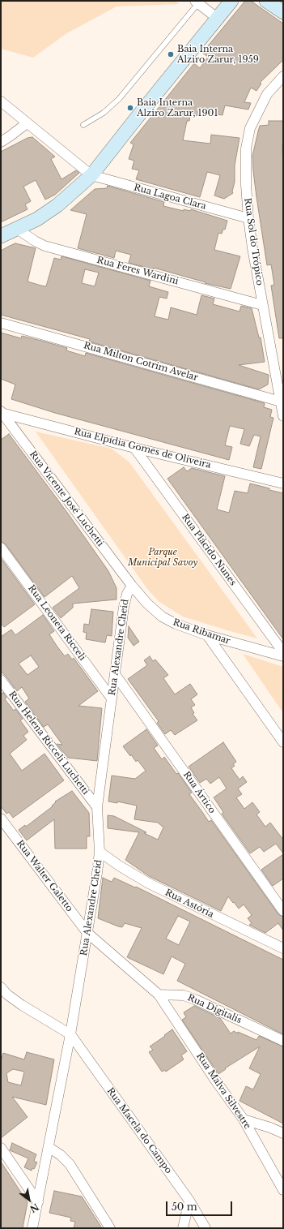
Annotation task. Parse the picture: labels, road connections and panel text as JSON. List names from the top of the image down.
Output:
{
  "streets": {
    "street": [
      "Rua Lagoa Clara",
      "Rua Sol do Trópico",
      "Rua Feres Wardini",
      "Rua Milton Cotrim Avelar",
      "Rua Elpídia Gomes de Oliveira",
      "Rua Vicente José Luchetti",
      "Rua Plácido Nunes",
      "Rua Leoneta Ricceli",
      "Rua Ribamar",
      "Rua Alexandre Cheid",
      "Rua Helena Ricceli Luchetti",
      "Rua Ártico",
      "Rua Walter Galetto",
      "Rua Astória",
      "Rua Digitalis",
      "Rua Malva Silvestre",
      "Rua Macela do Campo"
    ]
  },
  "crossings": [
    ["Rua Lagoa Clara", "Rua Sol do Trópico"],
    ["Rua Sol do Trópico", "Rua Feres Wardini"],
    ["Rua Sol do Trópico", "Rua Milton Cotrim Avelar"],
    ["Rua Elpídia Gomes de Oliveira", "Rua Vicente José Luchetti"],
    ["Rua Elpídia Gomes de Oliveira", "Rua Plácido Nunes"],
    ["Rua Vicente José Luchetti", "Rua Ribamar"],
    ["Rua Vicente José Luchetti", "Rua Alexandre Cheid"],
    ["Rua Leoneta Ricceli", "Rua Alexandre Cheid"],
    ["Rua Ribamar", "Rua Alexandre Cheid"],
    ["Rua Alexandre Cheid", "Rua Helena Ricceli Luchetti"],
    ["Rua Alexandre Cheid", "Rua Ártico"],
    ["Rua Alexandre Cheid", "Rua Walter Galetto"],
    ["Rua Alexandre Cheid", "Rua Astória"],
    ["Rua Alexandre Cheid", "Rua Macela do Campo"],
    ["Rua Digitalis", "Rua Malva Silvestre"]
  ],
  "parks": ["Parque Municipal Savoy"],
  "places": ["Baia Interna Alziro Zarur, 1959", "Baia Interna Alziro Zarur, 1901"],
  "scale_bar": "50 m",
  "north": "bottom right"
}
